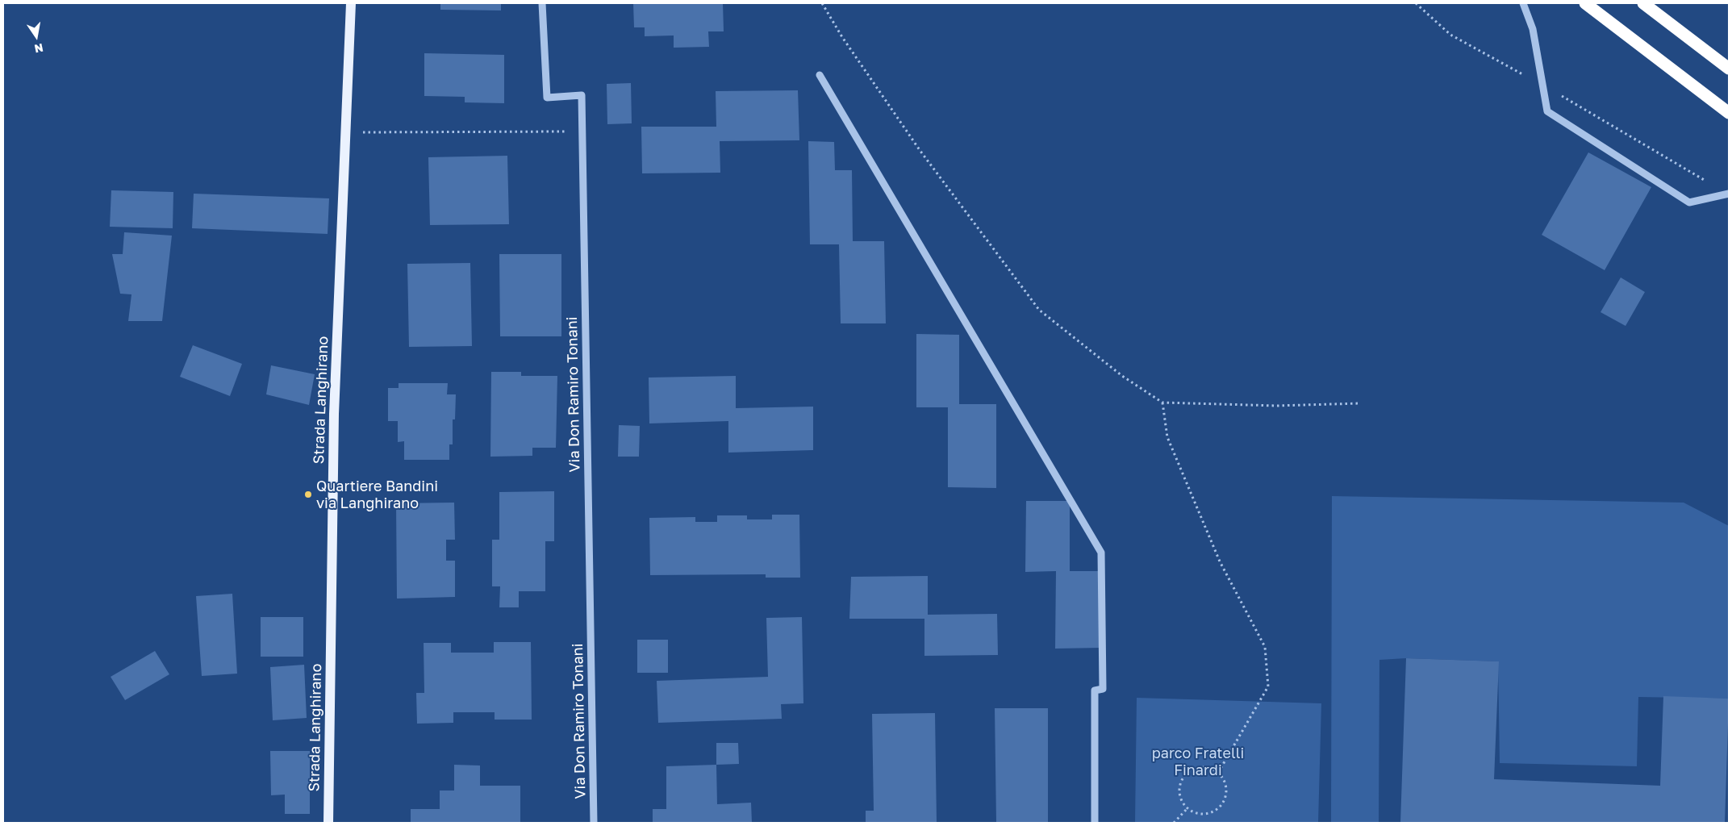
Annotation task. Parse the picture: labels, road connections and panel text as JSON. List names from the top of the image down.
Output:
{
  "streets": {
    "main road": ["Strada Langhirano"],
    "street": ["Via Don Ramiro Tonani"]
  },
  "parks": ["parco Fratelli Finardi"],
  "places": ["Quartiere Bandini via Langhirano"],
  "north": "bottom"
}
